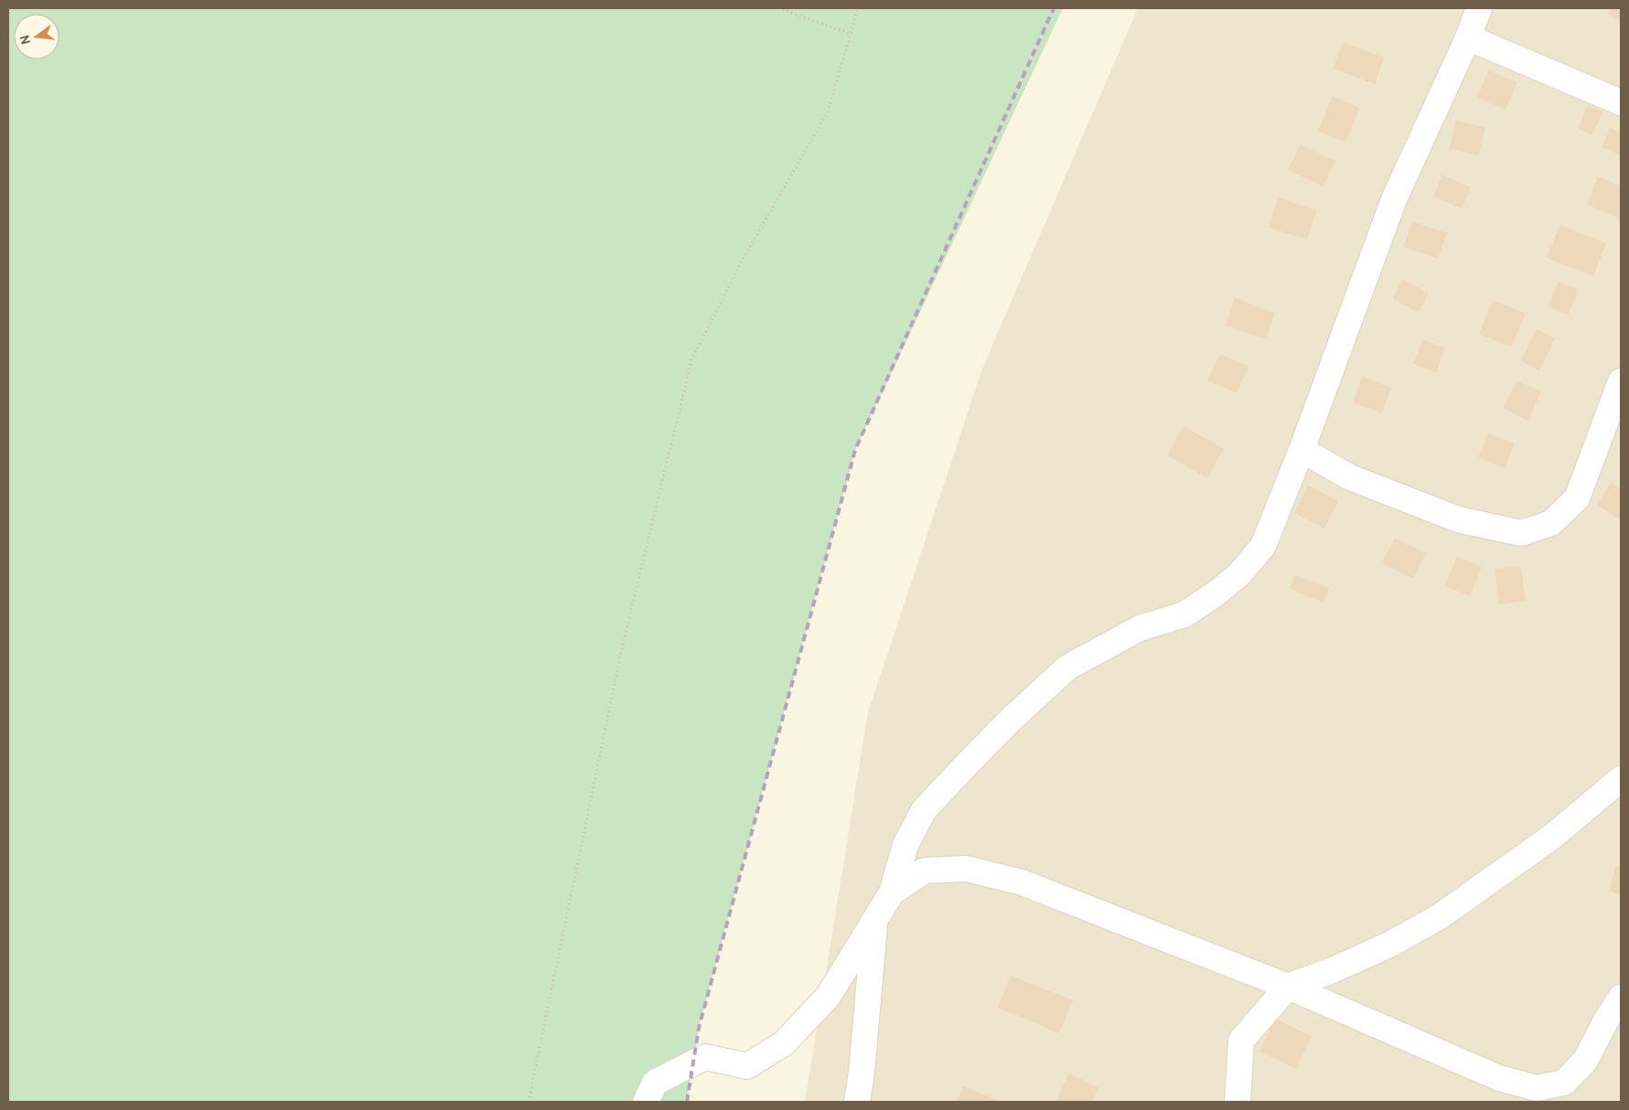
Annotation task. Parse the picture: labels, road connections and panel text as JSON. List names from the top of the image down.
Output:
{
  "north": "left"
}
